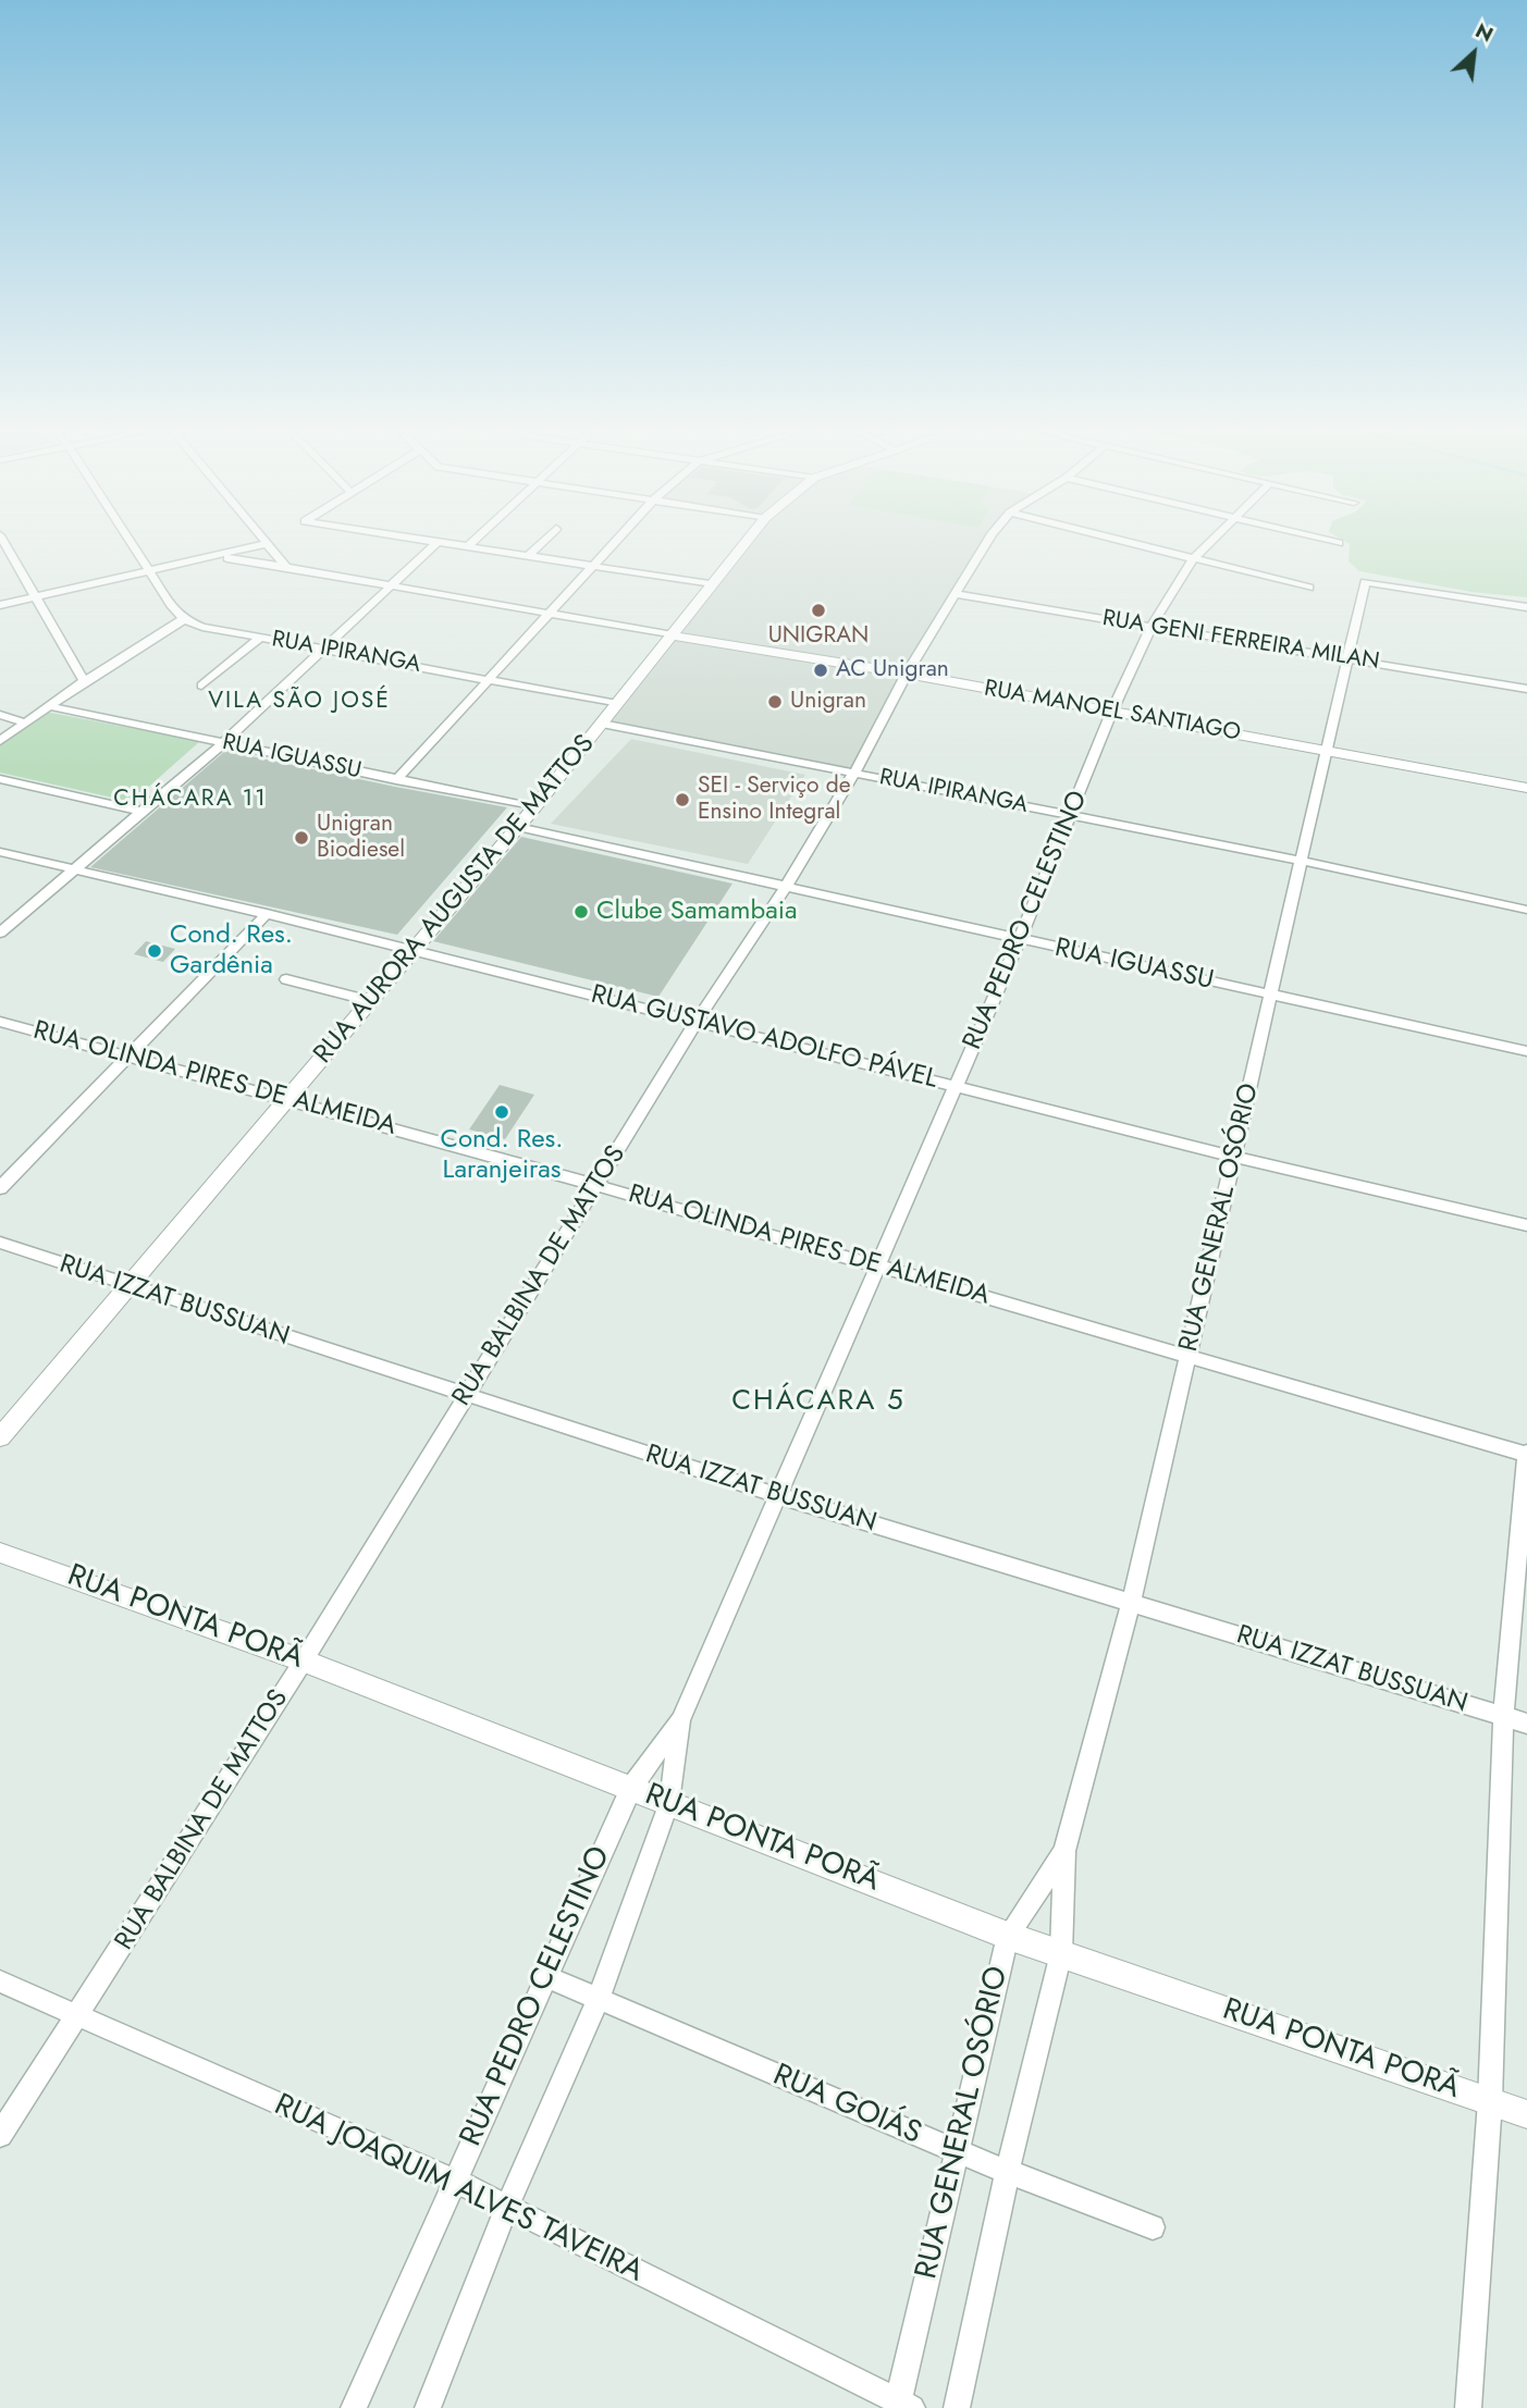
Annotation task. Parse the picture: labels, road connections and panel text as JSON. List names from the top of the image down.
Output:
{
  "streets": {
    "street": [
      "RUA GENI FERREIRA MILAN",
      "RUA IPIRANGA",
      "RUA MANOEL SANTIAGO",
      "RUA IGUASSU",
      "RUA AURORA AUGUSTA DE MATTOS",
      "RUA PEDRO CELESTINO",
      "RUA GUSTAVO ADOLFO PÁVEL",
      "RUA OLINDA PIRES DE ALMEIDA",
      "RUA GENERAL OSÓRIO",
      "RUA BALBINA DE MATTOS",
      "RUA IZZAT BUSSUAN",
      "RUA PONTA PORÃ",
      "RUA GOIÁS",
      "RUA JOAQUIM ALVES TAVEIRA"
    ]
  },
  "crossings": [
    ["RUA GENI FERREIRA MILAN", "RUA PEDRO CELESTINO"],
    ["RUA GENI FERREIRA MILAN", "RUA GENERAL OSÓRIO"],
    ["RUA GENI FERREIRA MILAN", "RUA BALBINA DE MATTOS"],
    ["RUA IPIRANGA", "RUA AURORA AUGUSTA DE MATTOS"],
    ["RUA IPIRANGA", "RUA PEDRO CELESTINO"],
    ["RUA IPIRANGA", "RUA GENERAL OSÓRIO"],
    ["RUA IPIRANGA", "RUA BALBINA DE MATTOS"],
    ["RUA MANOEL SANTIAGO", "RUA AURORA AUGUSTA DE MATTOS"],
    ["RUA MANOEL SANTIAGO", "RUA PEDRO CELESTINO"],
    ["RUA MANOEL SANTIAGO", "RUA GENERAL OSÓRIO"],
    ["RUA MANOEL SANTIAGO", "RUA BALBINA DE MATTOS"],
    ["RUA IGUASSU", "RUA AURORA AUGUSTA DE MATTOS"],
    ["RUA IGUASSU", "RUA PEDRO CELESTINO"],
    ["RUA IGUASSU", "RUA GENERAL OSÓRIO"],
    ["RUA IGUASSU", "RUA BALBINA DE MATTOS"],
    ["RUA AURORA AUGUSTA DE MATTOS", "RUA GUSTAVO ADOLFO PÁVEL"],
    ["RUA AURORA AUGUSTA DE MATTOS", "RUA OLINDA PIRES DE ALMEIDA"],
    ["RUA AURORA AUGUSTA DE MATTOS", "RUA IZZAT BUSSUAN"],
    ["RUA PEDRO CELESTINO", "RUA GUSTAVO ADOLFO PÁVEL"],
    ["RUA PEDRO CELESTINO", "RUA OLINDA PIRES DE ALMEIDA"],
    ["RUA PEDRO CELESTINO", "RUA IZZAT BUSSUAN"],
    ["RUA PEDRO CELESTINO", "RUA PONTA PORÃ"],
    ["RUA PEDRO CELESTINO", "RUA GOIÁS"],
    ["RUA PEDRO CELESTINO", "RUA JOAQUIM ALVES TAVEIRA"],
    ["RUA GUSTAVO ADOLFO PÁVEL", "RUA GENERAL OSÓRIO"],
    ["RUA GUSTAVO ADOLFO PÁVEL", "RUA BALBINA DE MATTOS"],
    ["RUA OLINDA PIRES DE ALMEIDA", "RUA GENERAL OSÓRIO"],
    ["RUA OLINDA PIRES DE ALMEIDA", "RUA BALBINA DE MATTOS"],
    ["RUA GENERAL OSÓRIO", "RUA IZZAT BUSSUAN"],
    ["RUA GENERAL OSÓRIO", "RUA PONTA PORÃ"],
    ["RUA GENERAL OSÓRIO", "RUA GOIÁS"],
    ["RUA GENERAL OSÓRIO", "RUA JOAQUIM ALVES TAVEIRA"],
    ["RUA BALBINA DE MATTOS", "RUA IZZAT BUSSUAN"],
    ["RUA BALBINA DE MATTOS", "RUA PONTA PORÃ"],
    ["RUA BALBINA DE MATTOS", "RUA JOAQUIM ALVES TAVEIRA"]
  ],
  "districts": ["VILA SÃO JOSÉ", "CHÁCARA 11", "CHÁCARA 5"],
  "places": [
    "UNIGRAN",
    "AC Unigran",
    "Unigran",
    "SEI - Serviço de Ensino Integral",
    "Unigran Biodiesel",
    "Clube Samambaia",
    "Cond. Res. Gardênia",
    "Cond. Res. Laranjeiras"
  ],
  "north": "top right"
}
